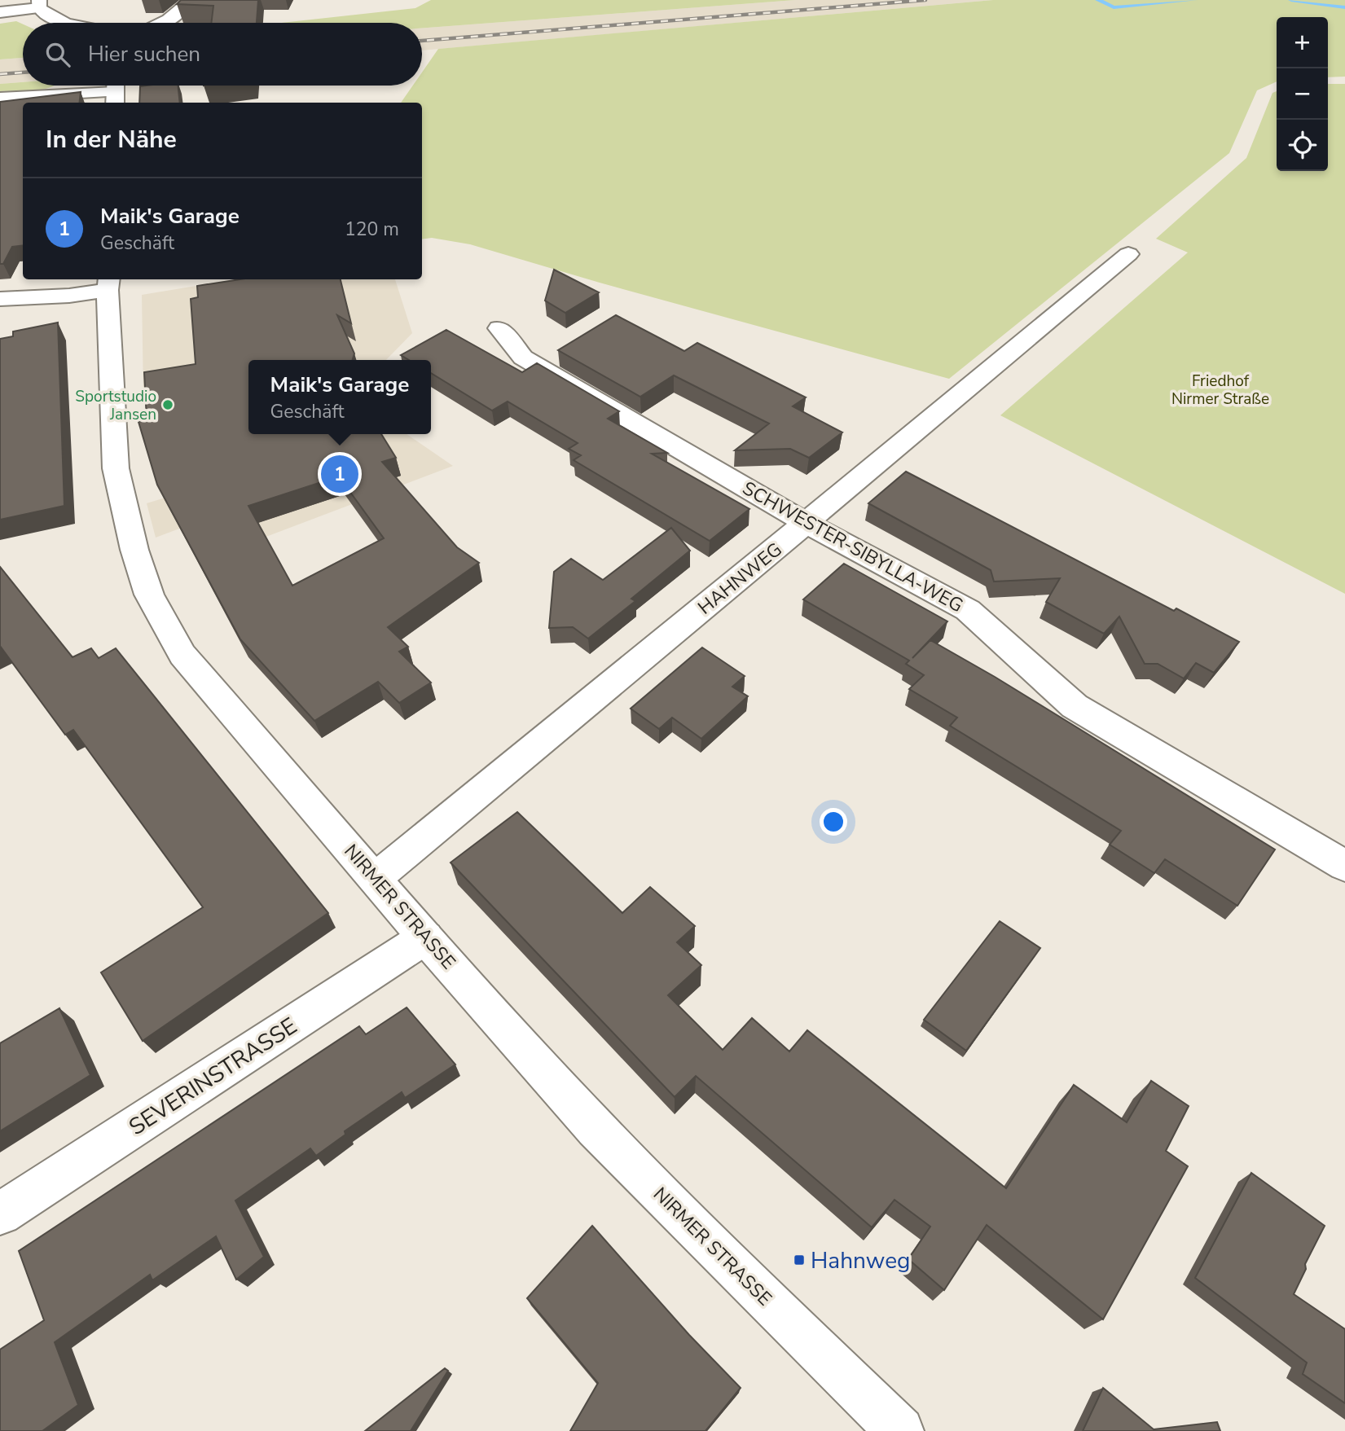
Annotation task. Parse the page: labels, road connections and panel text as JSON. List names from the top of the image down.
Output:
{
  "streets": {
    "street": [
      "SCHWESTER-SIBYLLA-WEG",
      "HAHNWEG",
      "NIRMER STRASSE",
      "SEVERINSTRASSE"
    ]
  },
  "crossings": [
    ["SCHWESTER-SIBYLLA-WEG", "HAHNWEG"],
    ["HAHNWEG", "NIRMER STRASSE"],
    ["NIRMER STRASSE", "SEVERINSTRASSE"]
  ],
  "parks": ["Friedhof Nirmer Straße"],
  "places": {
    "other": ["Sportstudio Jansen"],
    "transit": ["Hahnweg"]
  },
  "page": {
    "map_buttons": ["+", "−"],
    "search": "Hier suchen",
    "heading": "In der Nähe",
    "list": [
      {
        "mark": "1",
        "name": "Maik's Garage",
        "note": "Geschäft",
        "value": "120 m"
      }
    ],
    "popup": ["Maik's Garage", "Geschäft"],
    "pins": "1"
  }
}
